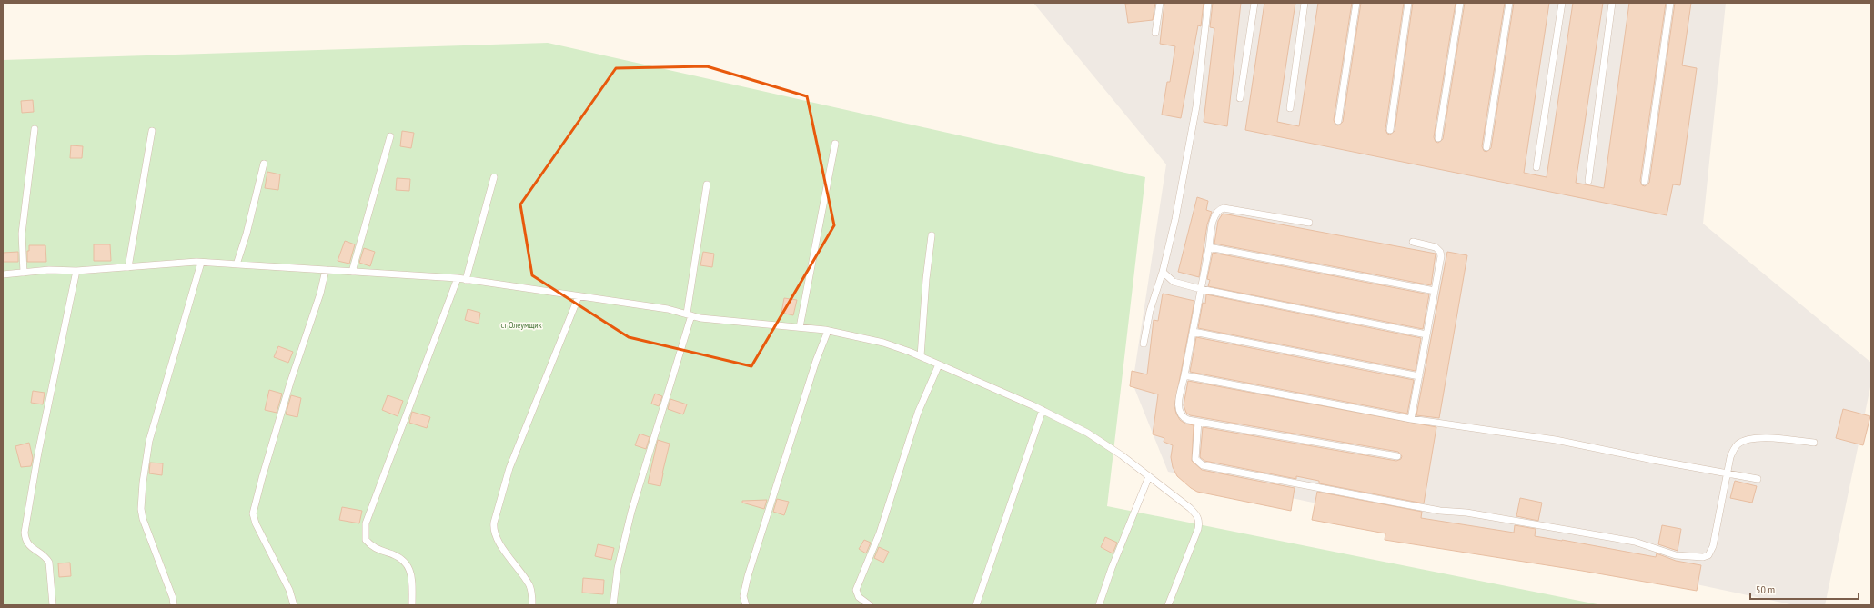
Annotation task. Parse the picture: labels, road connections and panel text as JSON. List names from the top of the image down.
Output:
{
  "parks": ["ст Олеумщик"],
  "scale_bar": "50 m"
}
